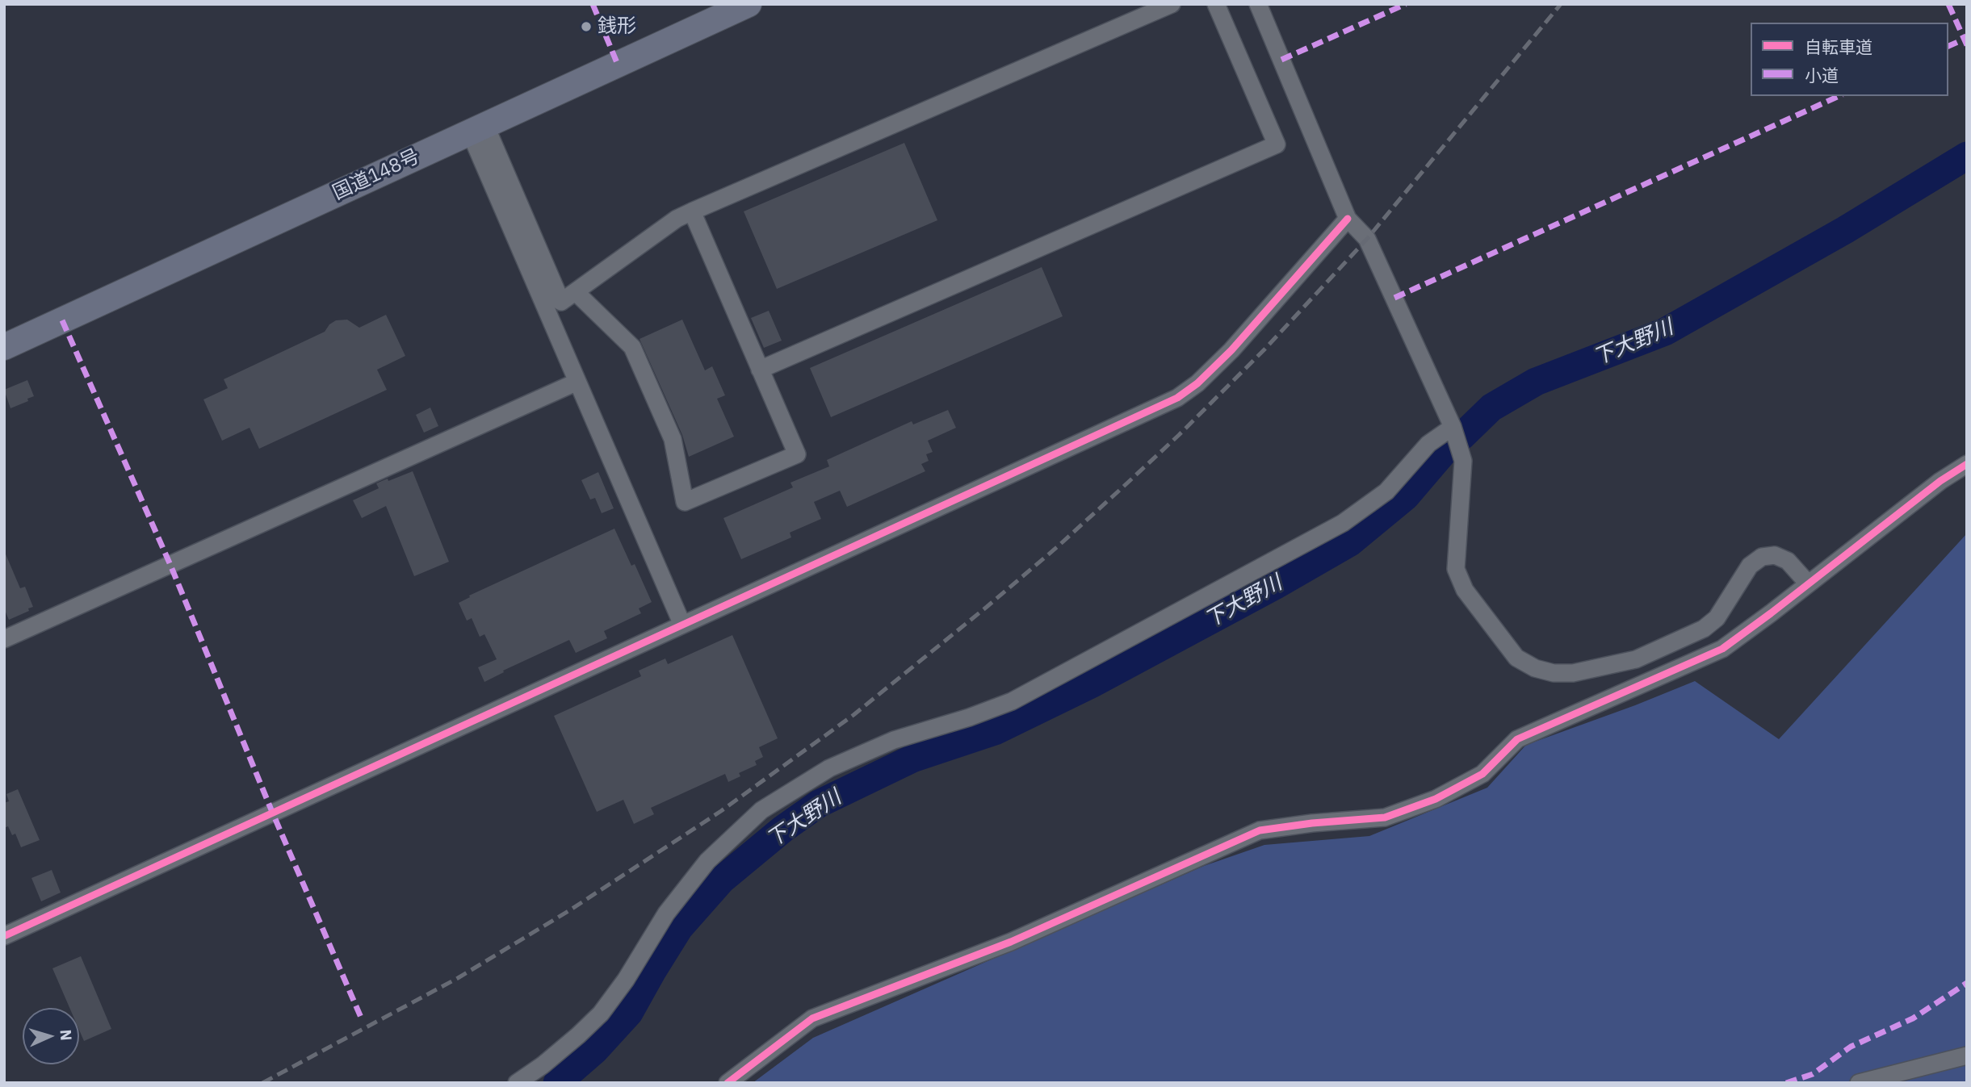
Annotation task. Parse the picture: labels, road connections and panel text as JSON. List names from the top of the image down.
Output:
{
  "streets": {
    "highway": ["国道148号"]
  },
  "water": ["下大野川"],
  "places": ["銭形"],
  "legend": ["自転車道", "小道"],
  "north": "right"
}
